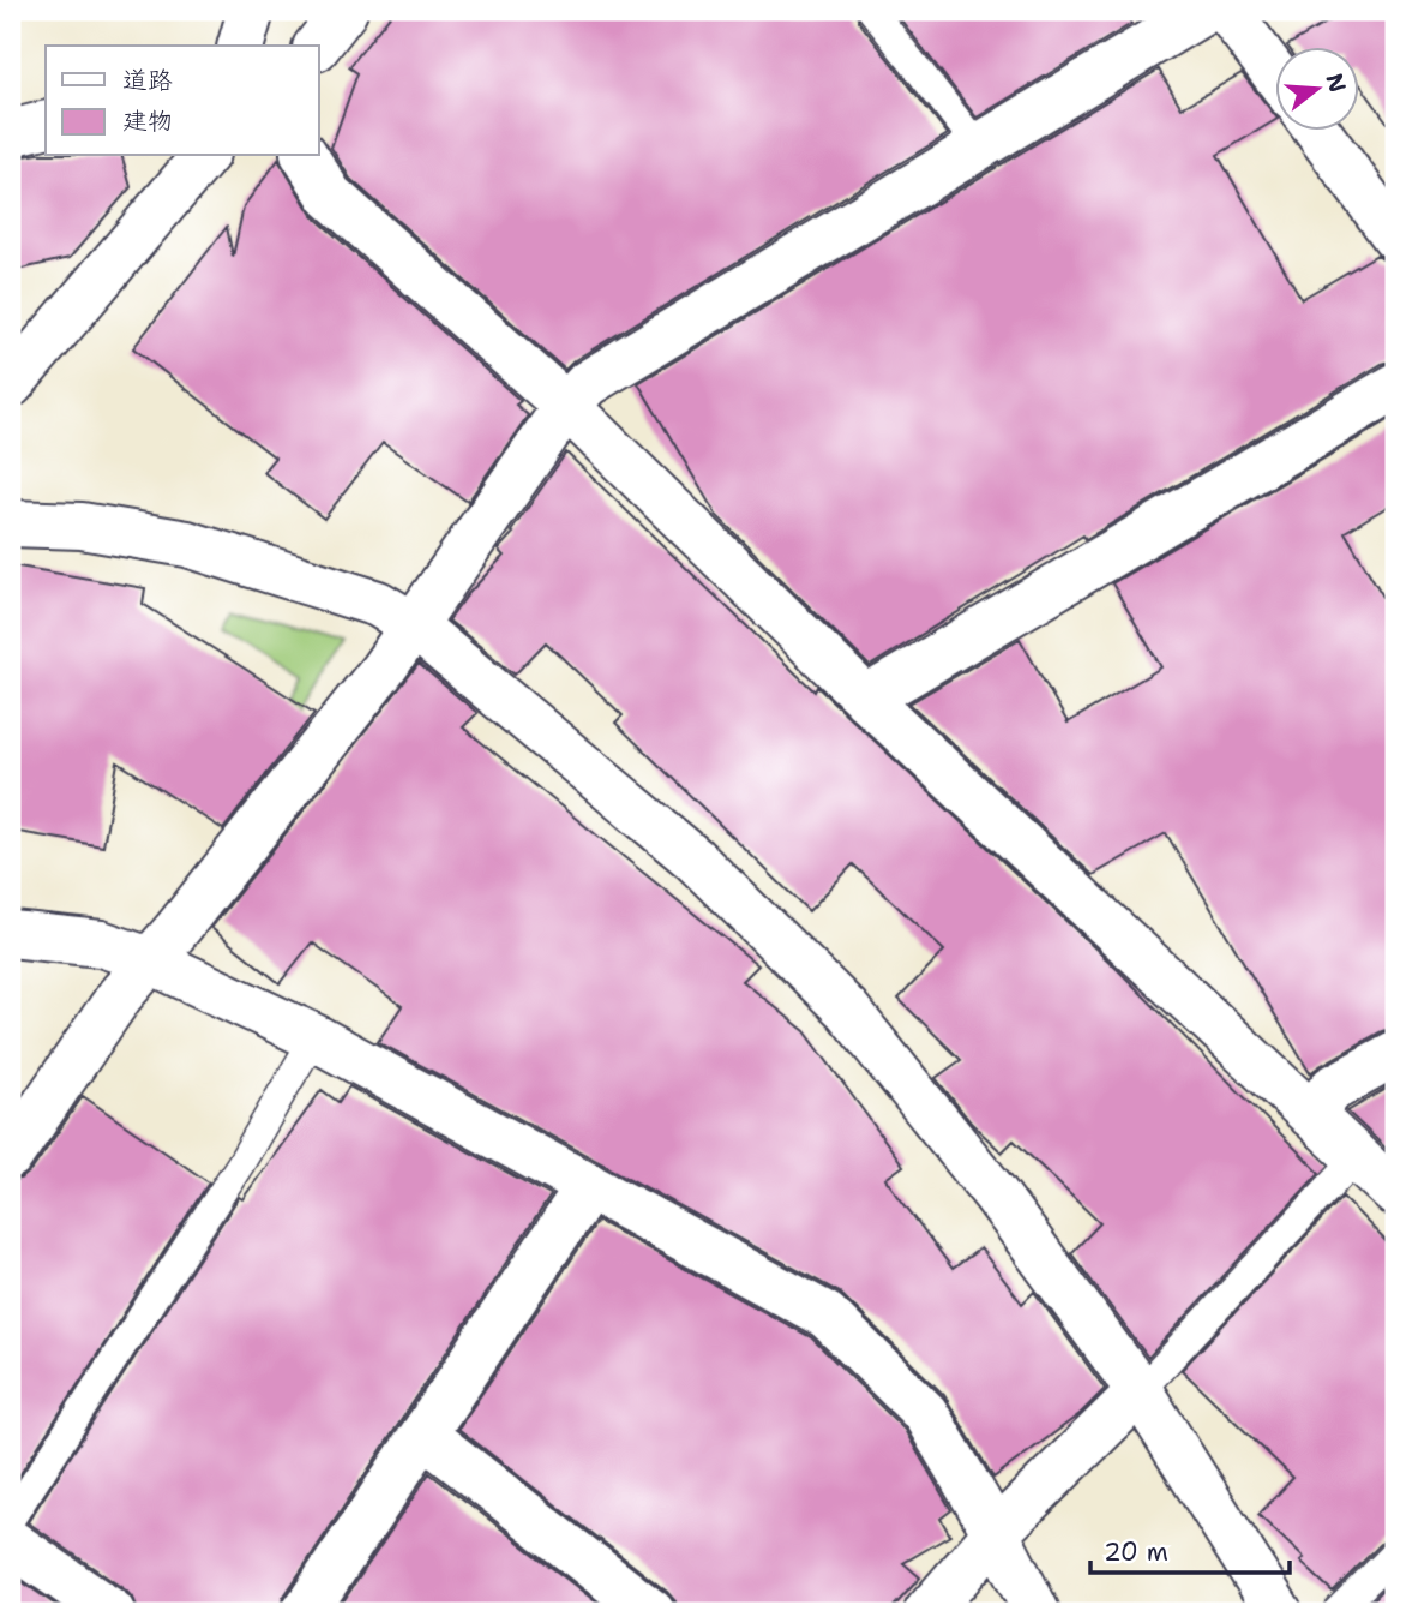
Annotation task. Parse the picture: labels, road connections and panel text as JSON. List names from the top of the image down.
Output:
{
  "legend": ["道路", "建物"],
  "scale_bar": "20 m",
  "north": "right"
}
